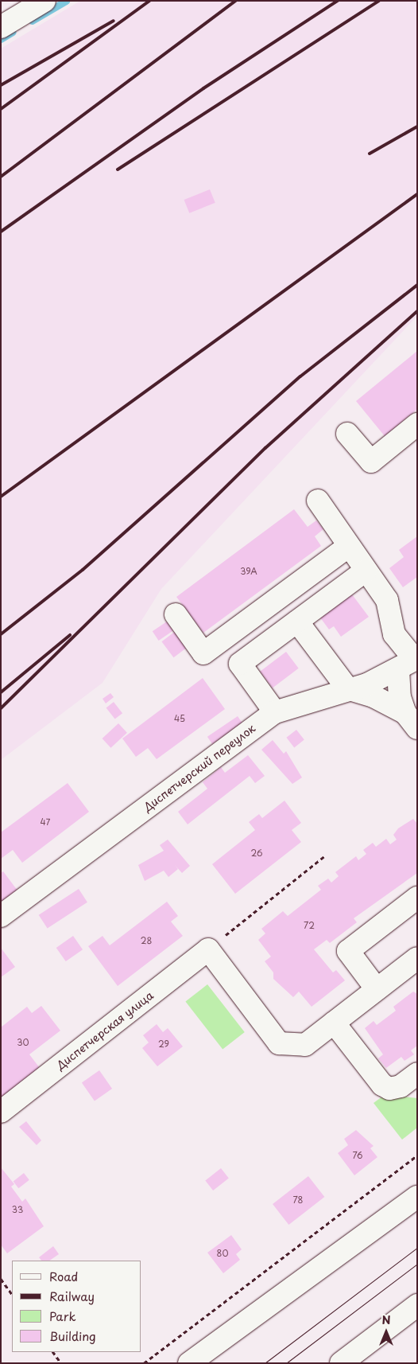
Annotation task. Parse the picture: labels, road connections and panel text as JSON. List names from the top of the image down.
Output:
{
  "streets": {
    "street": ["Диспетчерский переулок", "Диспетчерская улица"]
  },
  "house_numbers": [
    "39А",
    "45",
    "47",
    "26",
    "72",
    "28",
    "30",
    "29",
    "76",
    "78",
    "33",
    "80"
  ],
  "legend": [
    "Road",
    "Railway",
    "Park",
    "Building"
  ],
  "north": "top"
}
